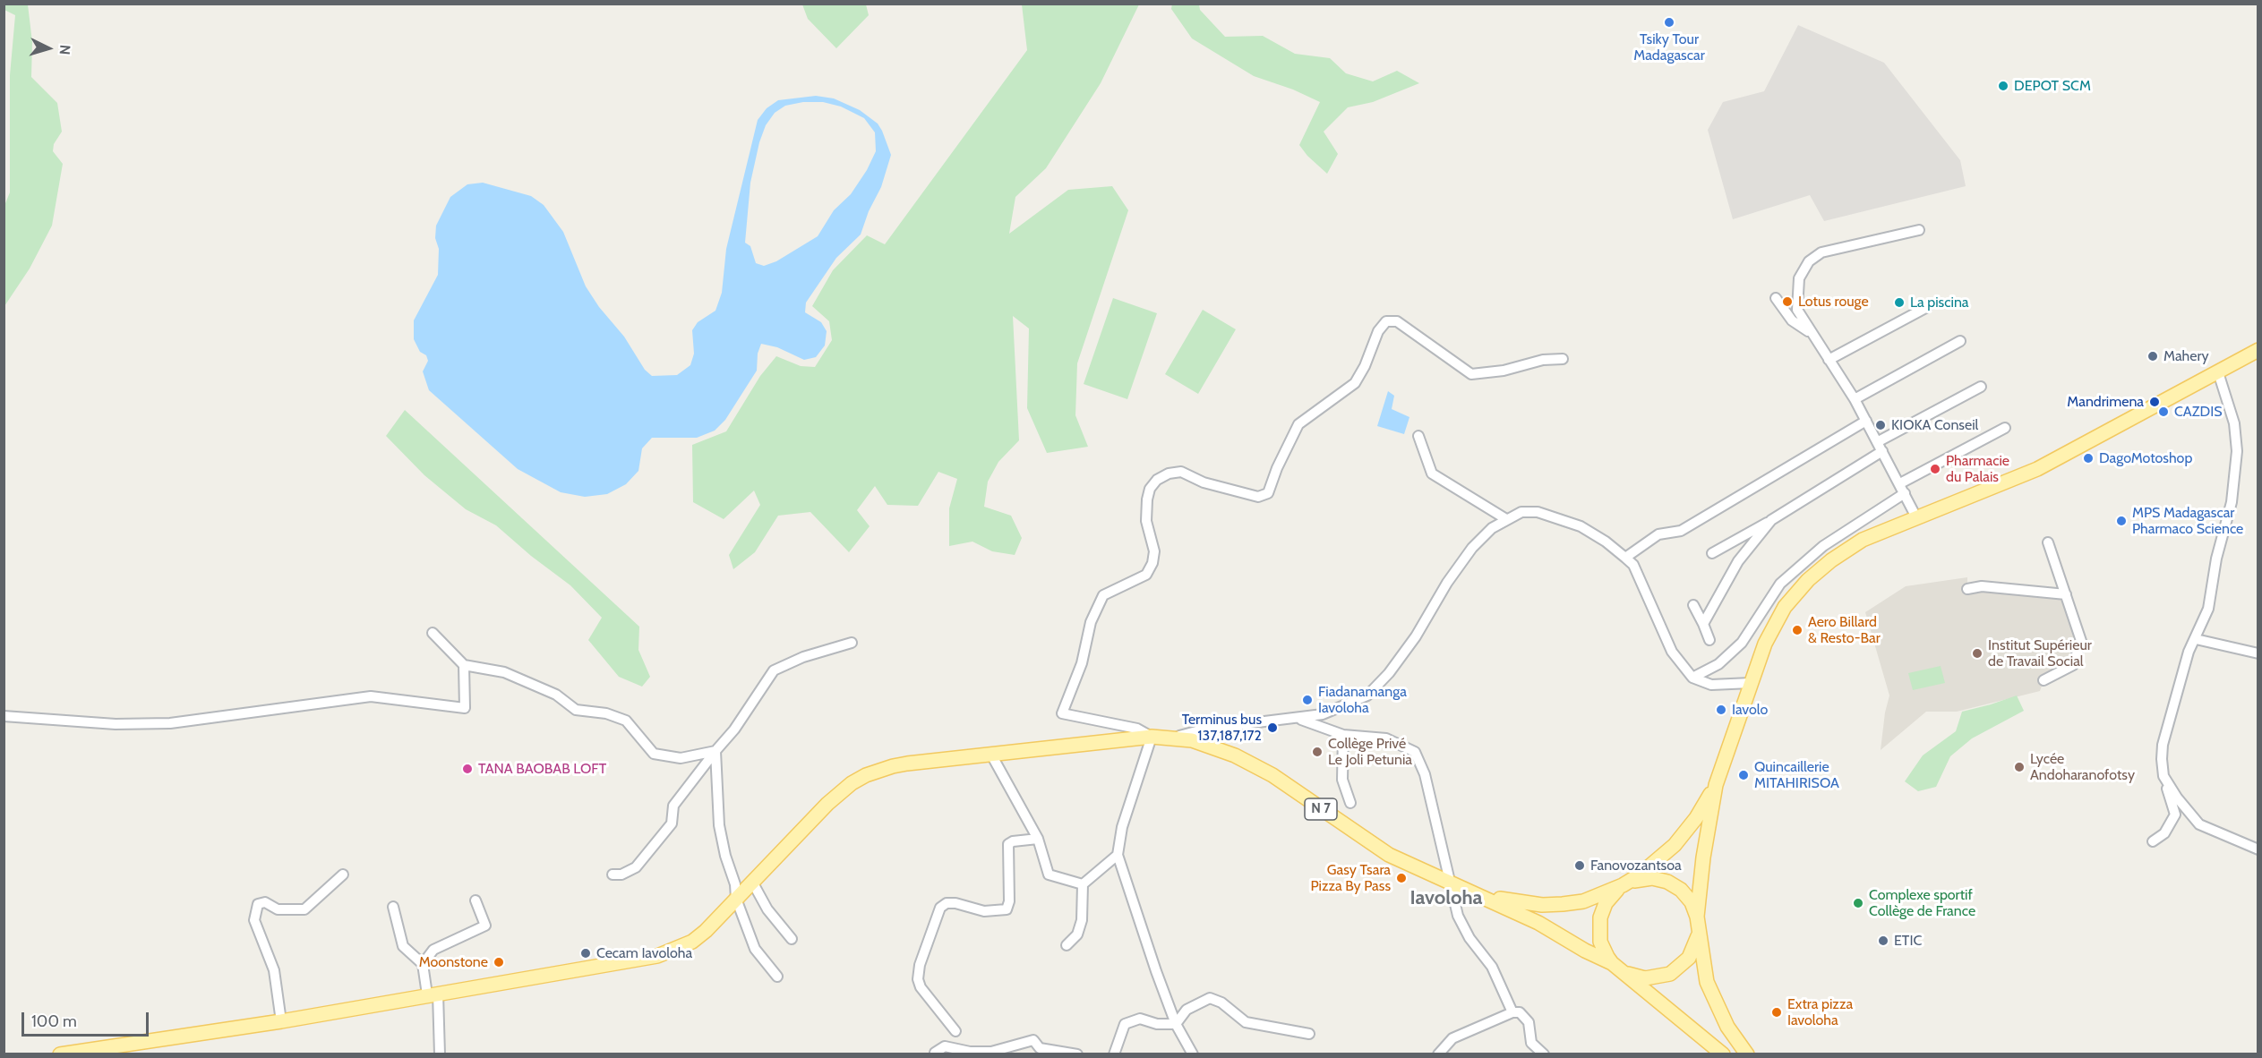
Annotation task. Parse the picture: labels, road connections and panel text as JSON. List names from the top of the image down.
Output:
{
  "streets": {
    "main road": ["N 7"]
  },
  "districts": ["Iavoloha"],
  "places": [
    "Tsiky Tour Madagascar",
    "DEPOT SCM",
    "Lotus rouge",
    "La piscina",
    "Mahery",
    "Mandrimena",
    "CAZDIS",
    "KIOKA Conseil",
    "DagoMotoshop",
    "Pharmacie du Palais",
    "MPS Madagascar Pharmaco Science",
    "Aero Billard & Resto-Bar",
    "Institut Supérieur de Travail Social",
    "Fiadanamanga Iavoloha",
    "Iavolo",
    "Terminus bus 137,187,172",
    "Collège Privé Le Joli Petunia",
    "Lycée Andoharanofotsy",
    "TANA BAOBAB LOFT",
    "Quincaillerie MITAHIRISOA",
    "Fanovozantsoa",
    "Gasy Tsara Pizza By Pass",
    "Complexe sportif Collège de France",
    "ETIC",
    "Cecam Iavoloha",
    "Moonstone",
    "Extra pizza Iavoloha"
  ],
  "scale_bar": "100 m",
  "north": "right"
}
